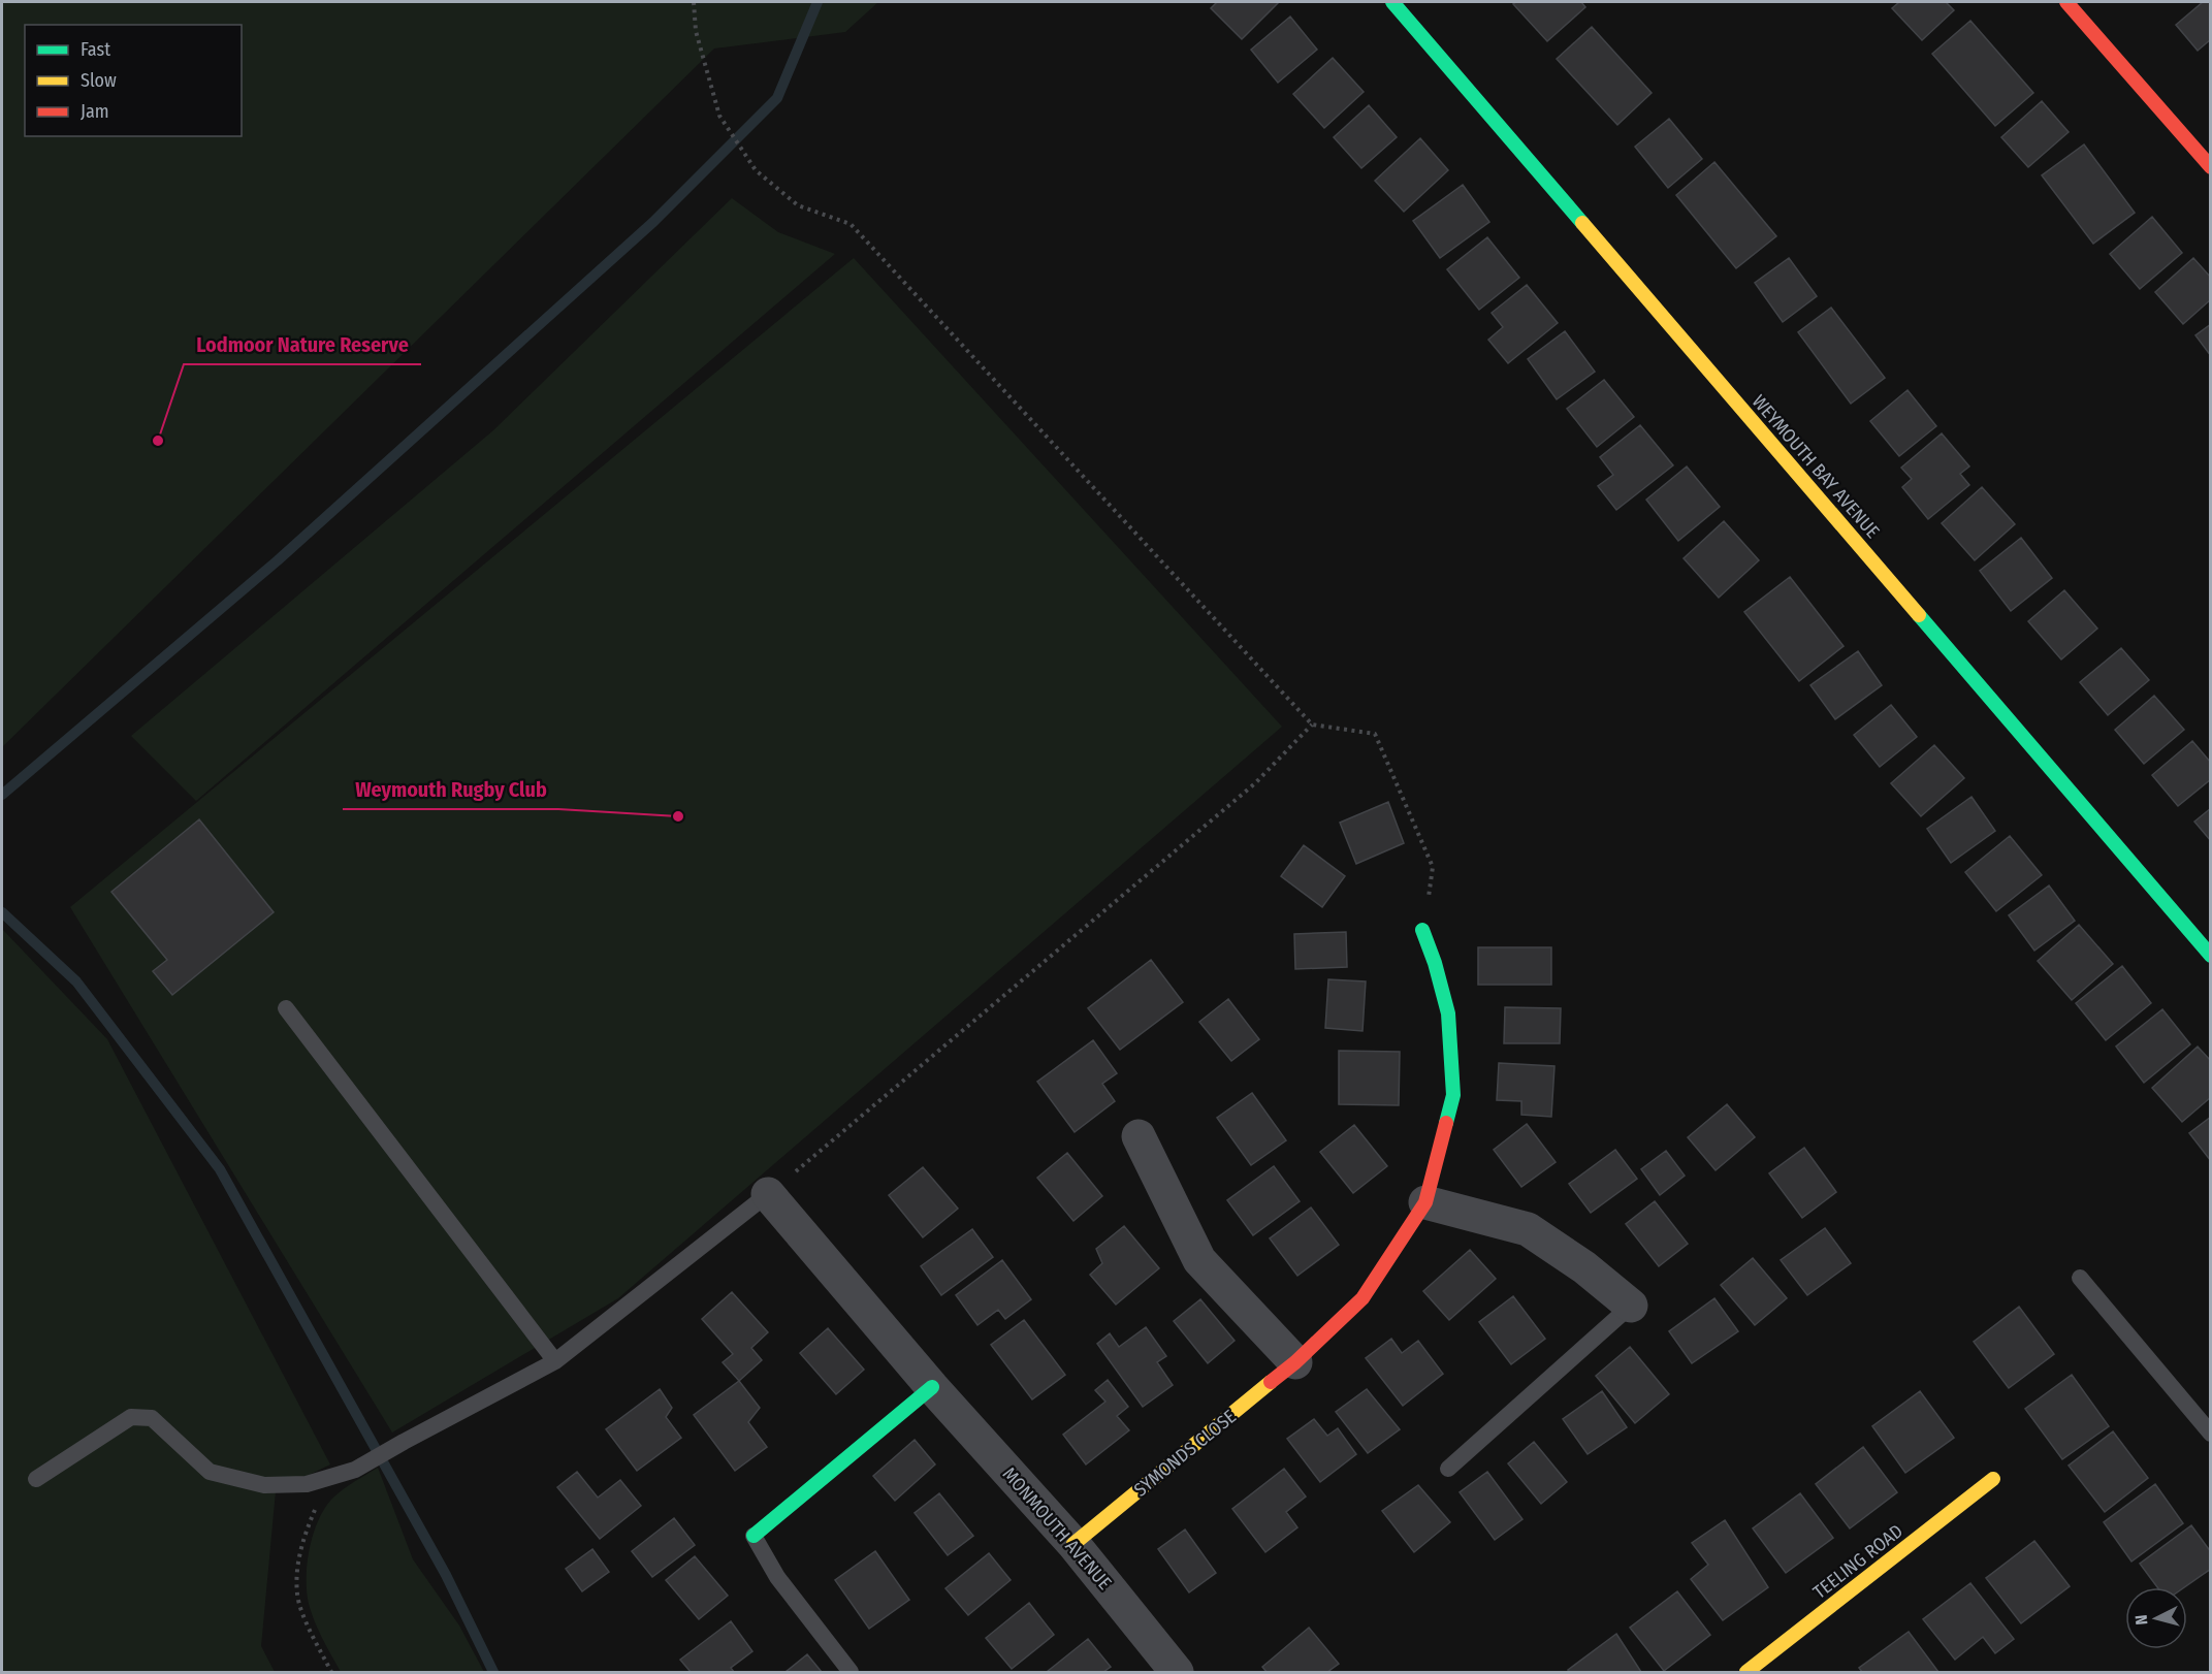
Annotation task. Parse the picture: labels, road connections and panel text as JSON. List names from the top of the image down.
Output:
{
  "streets": {
    "street": [
      "WEYMOUTH BAY AVENUE",
      "SYMONDS CLOSE",
      "MONMOUTH AVENUE",
      "TEELING ROAD"
    ]
  },
  "crossings": [
    ["SYMONDS CLOSE", "MONMOUTH AVENUE"]
  ],
  "places": ["Lodmoor Nature Reserve", "Weymouth Rugby Club"],
  "legend": ["Fast", "Slow", "Jam"],
  "north": "left"
}
